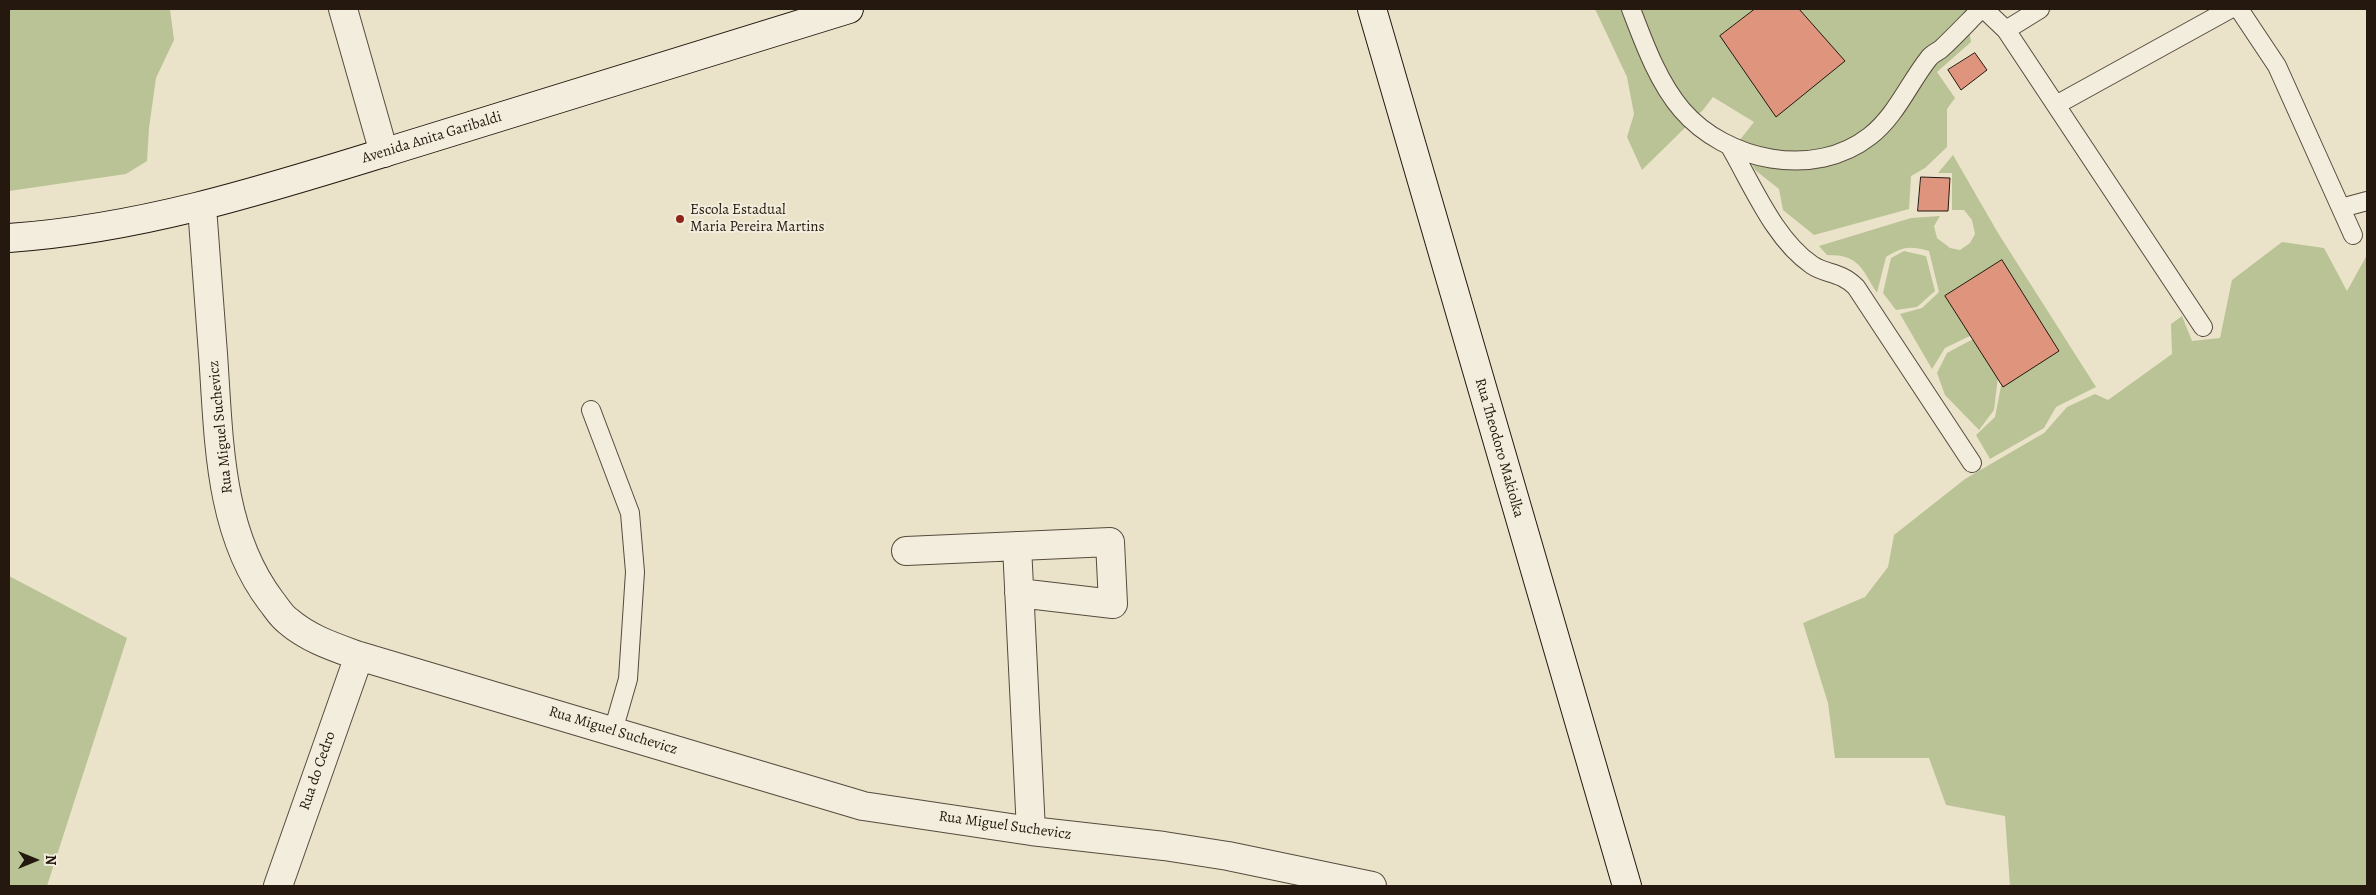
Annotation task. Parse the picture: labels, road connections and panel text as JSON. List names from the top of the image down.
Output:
{
  "streets": {
    "street": [
      "Avenida Anita Garibaldi",
      "Rua Miguel Suchevicz",
      "Rua Theodoro Makiolka",
      "Rua do Cedro"
    ]
  },
  "crossings": [
    ["Avenida Anita Garibaldi", "Rua Miguel Suchevicz"],
    ["Rua Miguel Suchevicz", "Rua do Cedro"]
  ],
  "places": ["Escola Estadual Maria Pereira Martins"],
  "north": "right"
}
